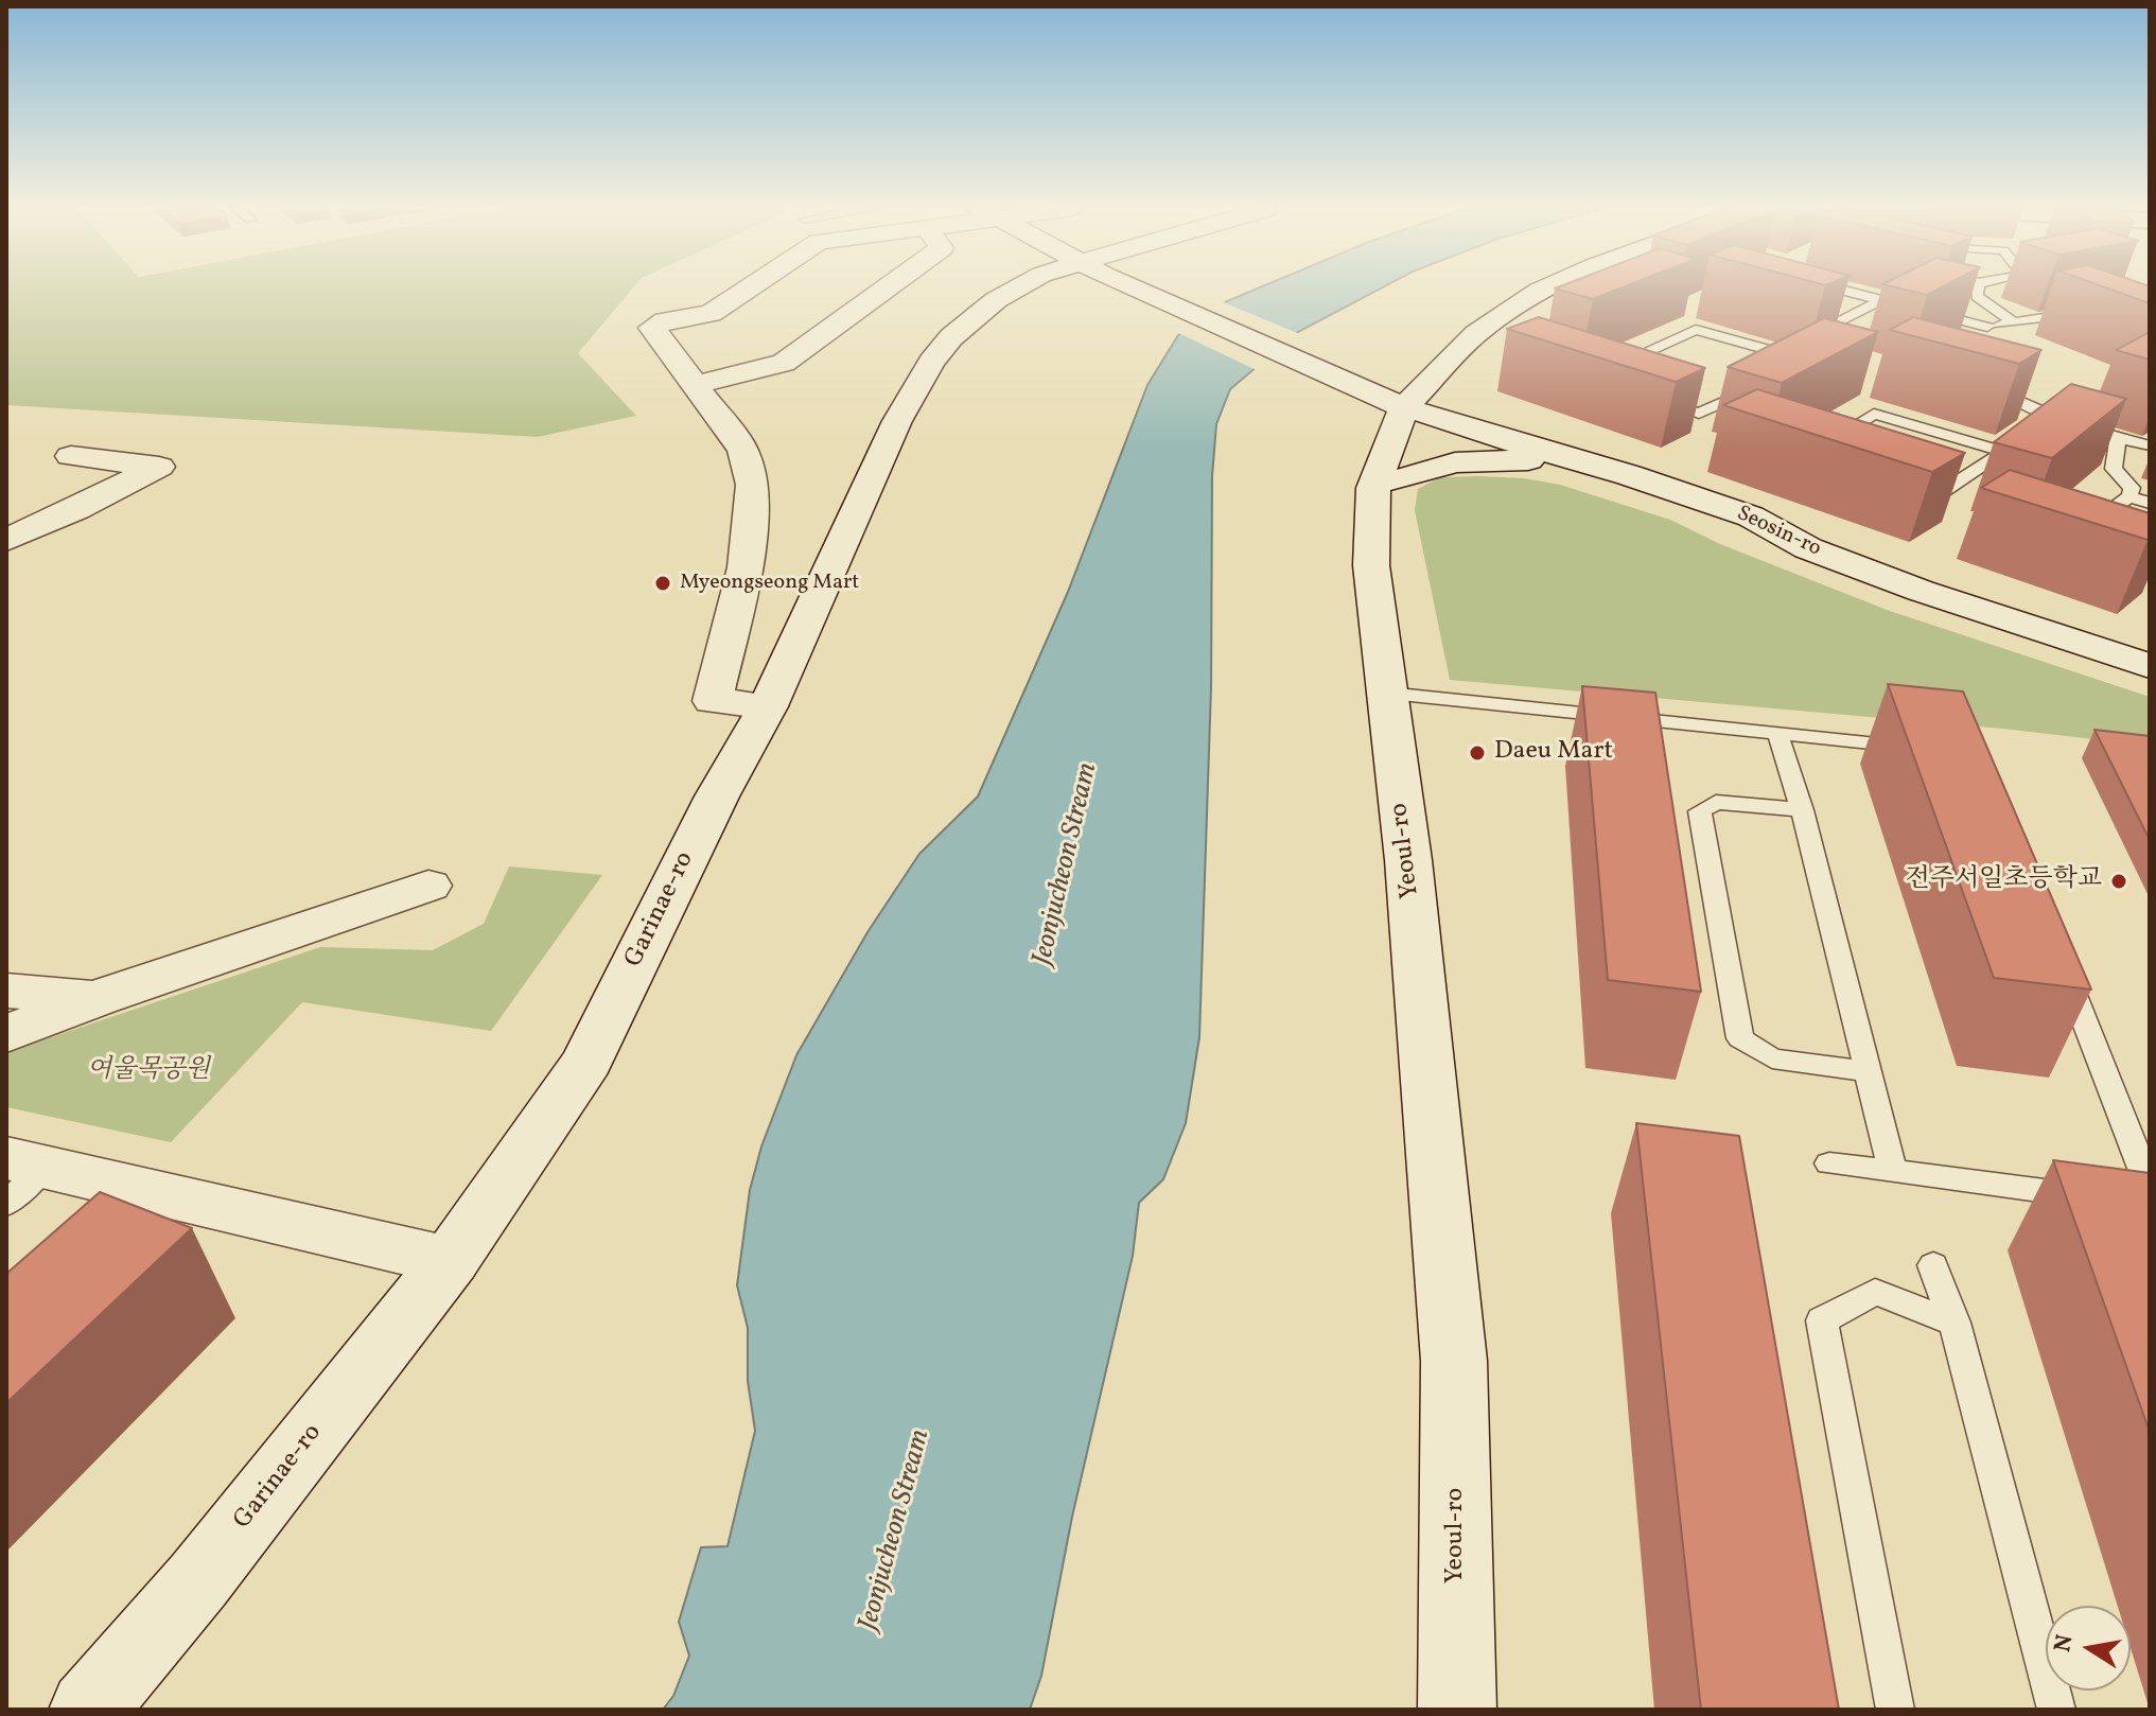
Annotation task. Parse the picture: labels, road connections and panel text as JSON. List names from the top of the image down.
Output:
{
  "streets": {
    "street": ["Seosin-ro", "Yeoul-ro", "Garinae-ro"]
  },
  "crossings": [
    ["Seosin-ro", "Yeoul-ro"]
  ],
  "water": ["Jeonjucheon Stream"],
  "parks": ["여울목공원"],
  "places": ["Myeongseong Mart", "Daeu Mart", "전주서일초등학교"],
  "north": "left"
}
